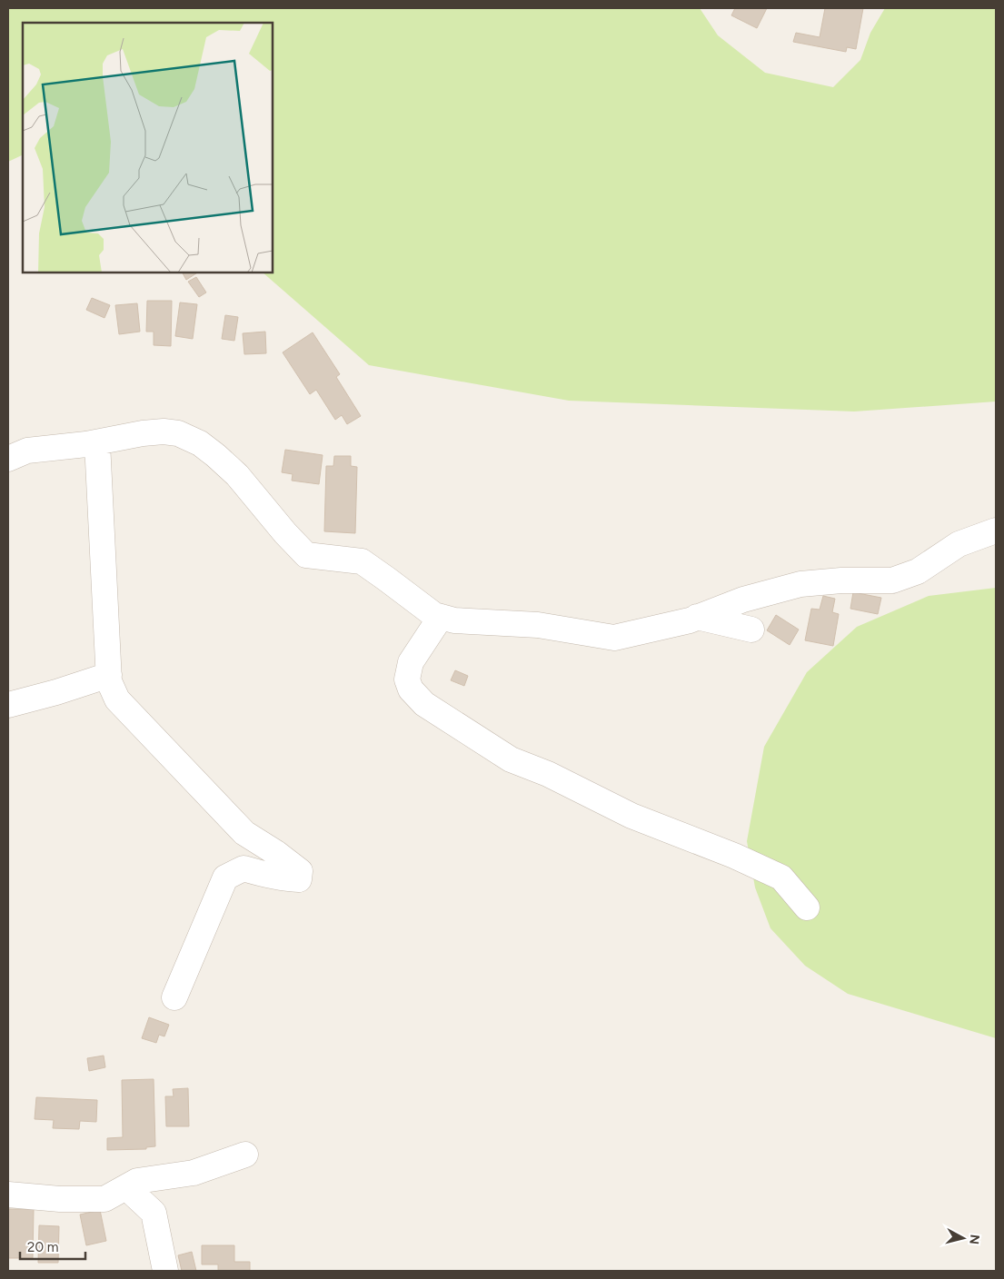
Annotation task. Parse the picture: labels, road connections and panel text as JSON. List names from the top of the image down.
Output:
{
  "scale_bar": "20 m",
  "north": "right"
}
